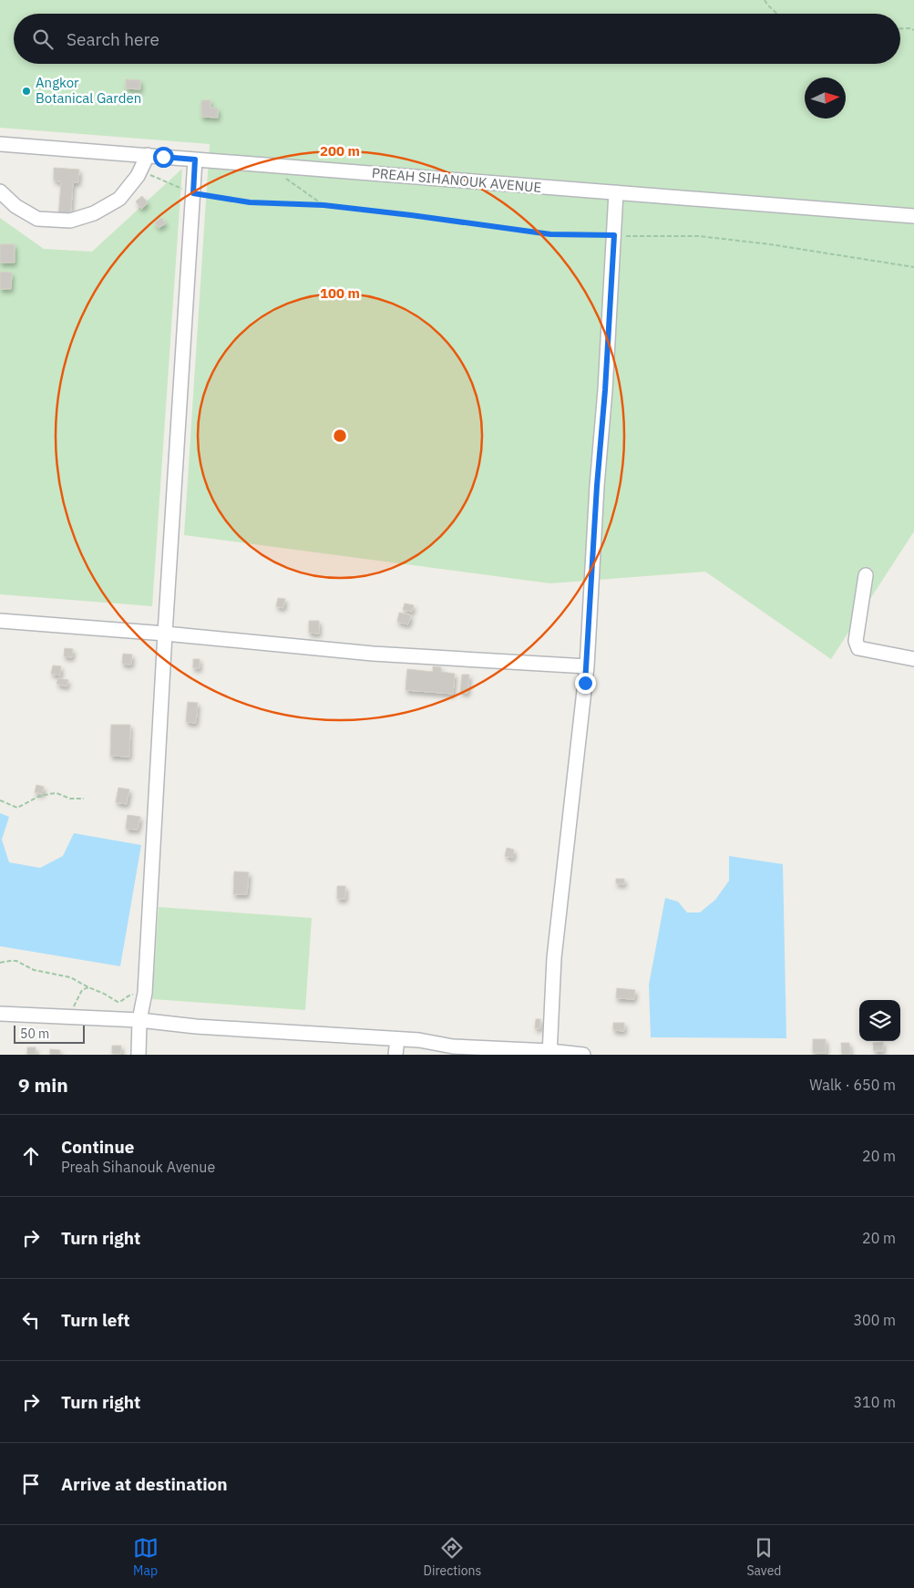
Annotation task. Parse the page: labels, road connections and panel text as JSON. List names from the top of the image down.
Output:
{
  "streets": {
    "street": ["PREAH SIHANOUK AVENUE"]
  },
  "places": ["Angkor Botanical Garden"],
  "scale_bar": "50 m",
  "north": "right",
  "page": {
    "search": "Search here",
    "scale": "50 m",
    "heading": ["9 min", "Walk · 650 m"],
    "list": [
      ["Continue", "Preah Sihanouk Avenue", "20 m"],
      ["Turn right", "20 m"],
      ["Turn left", "300 m"],
      ["Turn right", "310 m"],
      "Arrive at destination"
    ],
    "nav": ["Map", "Directions", "Saved"]
  },
  "rings": ["200 m", "100 m"]
}
